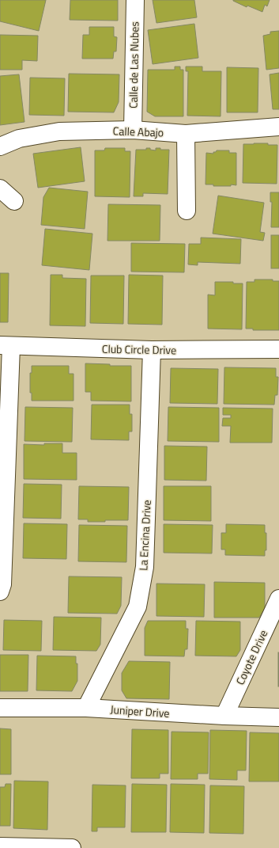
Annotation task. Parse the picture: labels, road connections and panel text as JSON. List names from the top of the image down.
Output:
{
  "streets": {
    "street": [
      "Calle de Las Nubes",
      "Calle Abajo",
      "Club Circle Drive",
      "La Encina Drive",
      "Coyote Drive",
      "Juniper Drive"
    ]
  },
  "crossings": [
    ["Calle de Las Nubes", "Calle Abajo"],
    ["Club Circle Drive", "La Encina Drive"],
    ["La Encina Drive", "Juniper Drive"],
    ["Coyote Drive", "Juniper Drive"]
  ]
}
